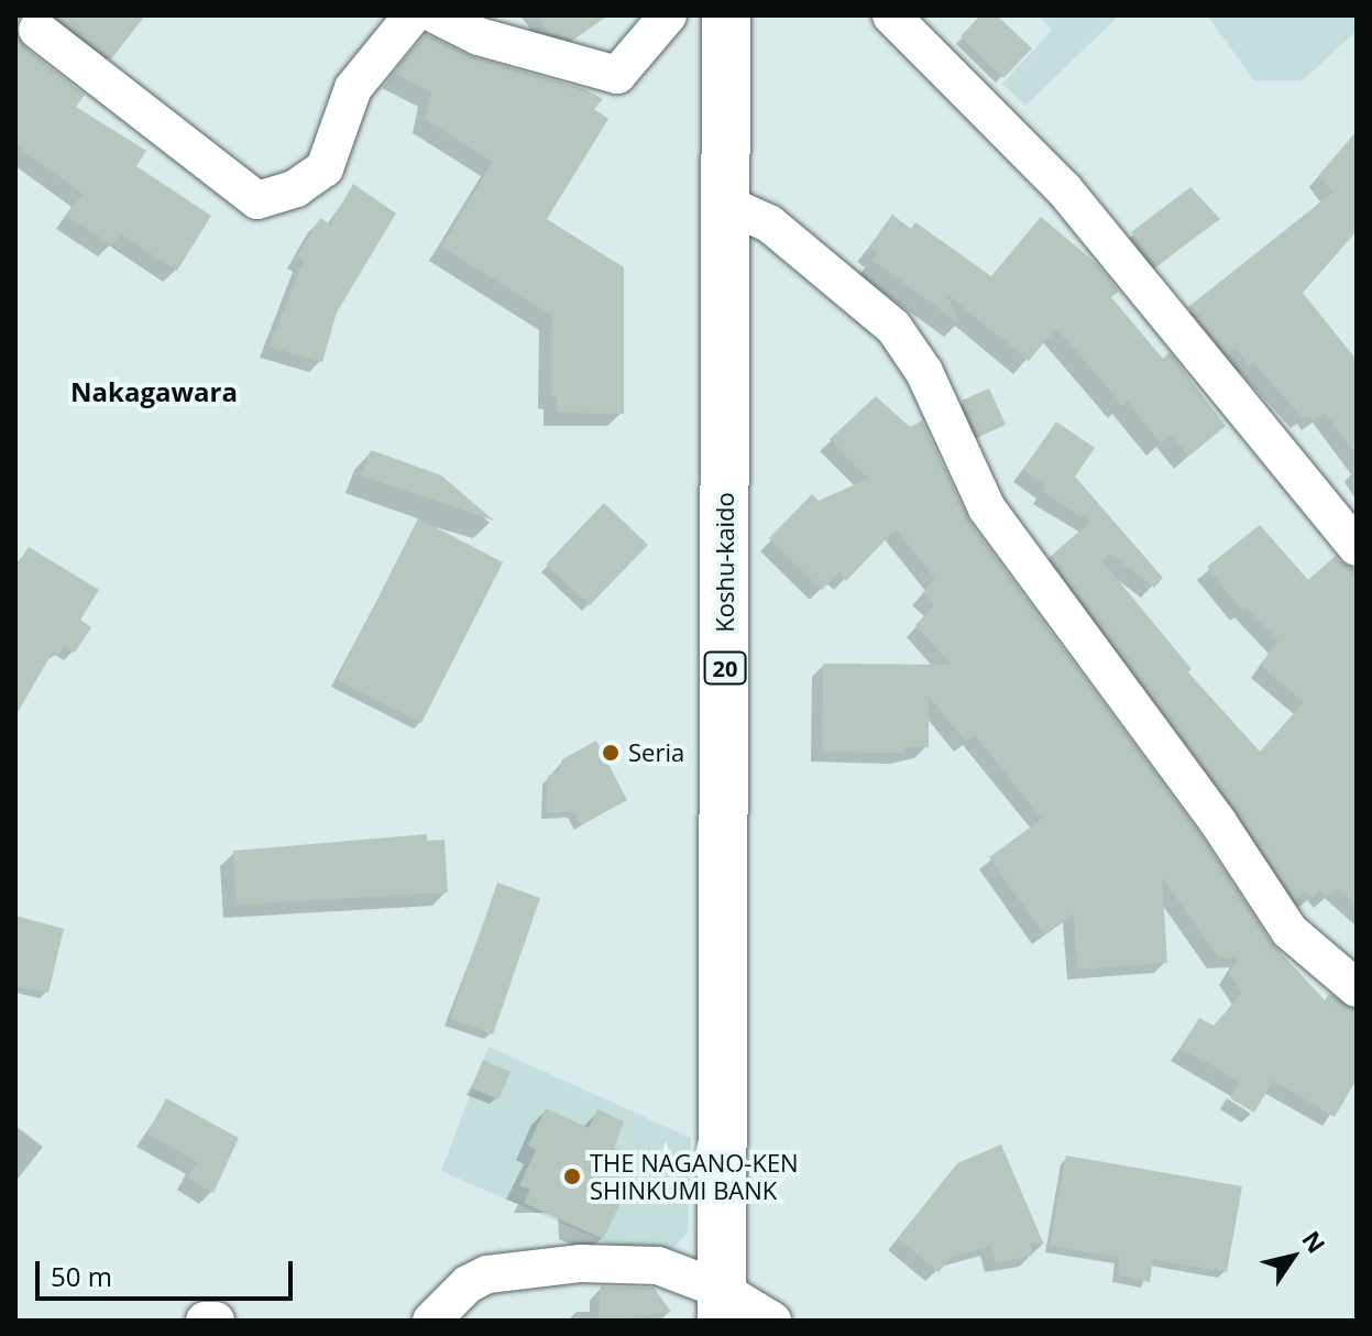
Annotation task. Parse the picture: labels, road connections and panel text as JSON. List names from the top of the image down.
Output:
{
  "streets": {
    "highway": ["Koshu-kaido", "20"]
  },
  "districts": ["Nakagawara"],
  "places": ["Seria", "THE NAGANO-KEN SHINKUMI BANK"],
  "scale_bar": "50 m",
  "north": "top right"
}
